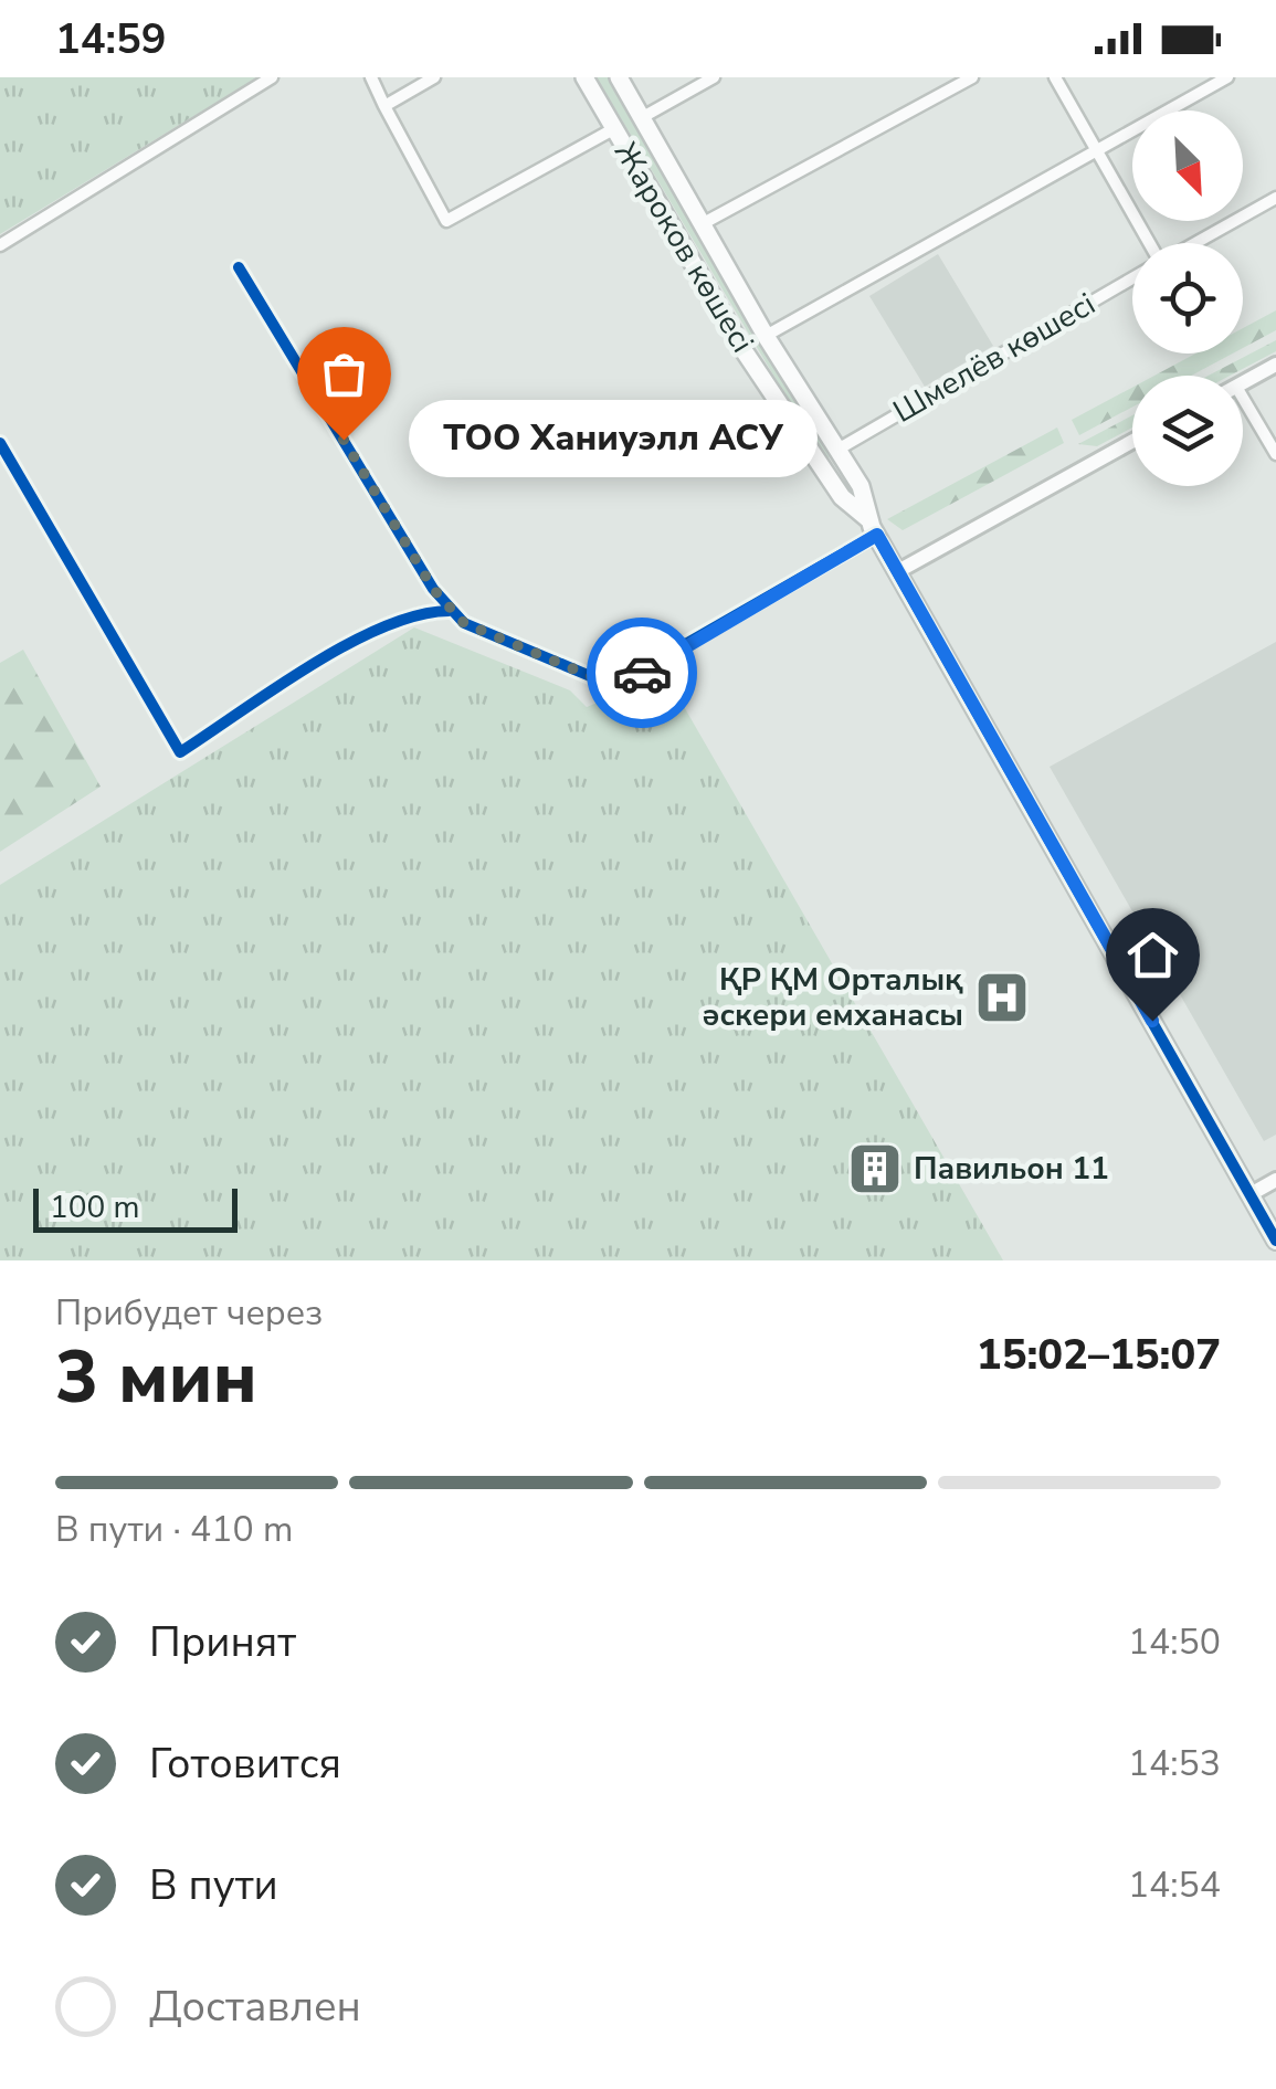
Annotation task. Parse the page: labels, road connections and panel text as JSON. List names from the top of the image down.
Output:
{
  "streets": {
    "main road": ["Жароков көшесі"],
    "street": ["Шмелёв көшесі"]
  },
  "crossings": [
    ["Жароков көшесі", "Шмелёв көшесі"]
  ],
  "places": {
    "other": ["ТОО Ханиуэлл АСУ"],
    "hospital": ["ҚР ҚМ Орталық әскери емханасы"],
    "building": ["Павильон 11"]
  },
  "scale_bar": "100 m",
  "north": "bottom right",
  "page": {
    "status": "14:59",
    "bubble": "ТОО Ханиуэлл АСУ",
    "scale": "100 m",
    "heading": ["3 мин", "Прибудет через", "15:02–15:07"],
    "bar": "В пути · 410 m",
    "list": [
      ["Принят", "14:50"],
      ["Готовится", "14:53"],
      ["В пути", "14:54"],
      "Доставлен"
    ]
  }
}
